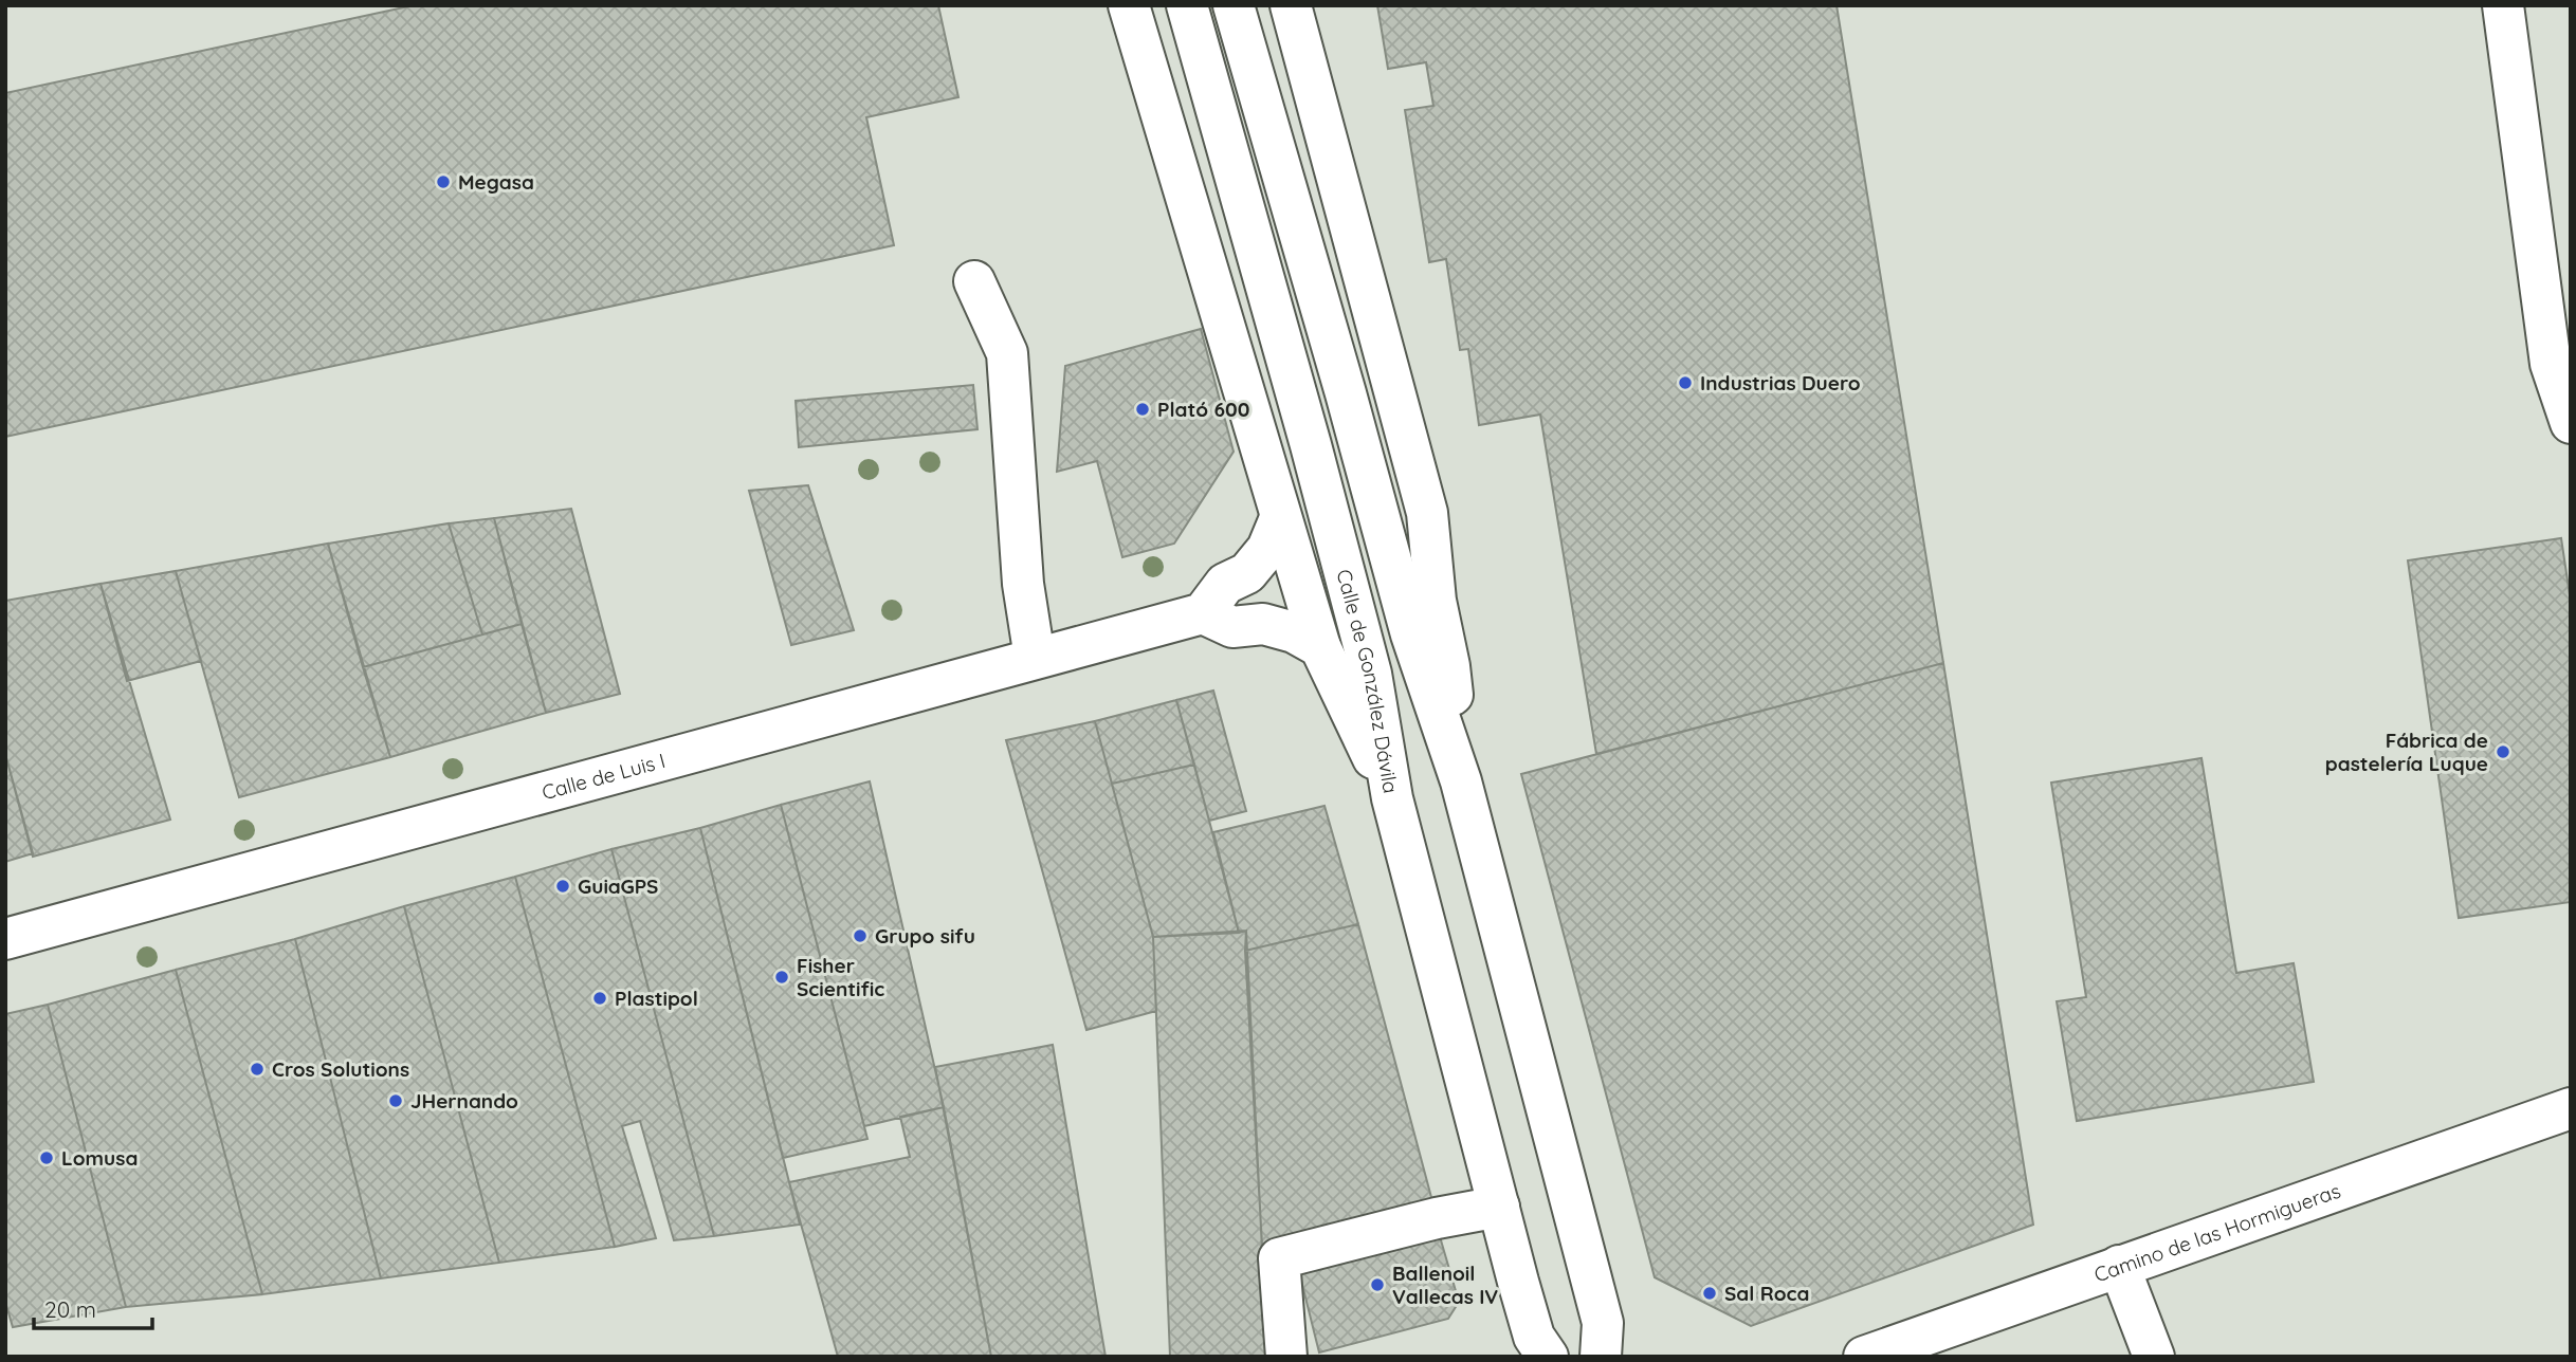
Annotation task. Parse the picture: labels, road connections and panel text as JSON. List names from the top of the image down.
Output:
{
  "streets": {
    "street": ["Calle de González Dávila", "Calle de Luis I", "Camino de las Hormigueras"]
  },
  "places": [
    "Megasa",
    "Industrias Duero",
    "Plató 600",
    "Fábrica de pastelería Luque",
    "GuiaGPS",
    "Grupo sifu",
    "Fisher Scientific",
    "Plastipol",
    "Cros Solutions",
    "JHernando",
    "Lomusa",
    "Ballenoil Vallecas IV",
    "Sal Roca"
  ],
  "scale_bar": "20 m"
}
